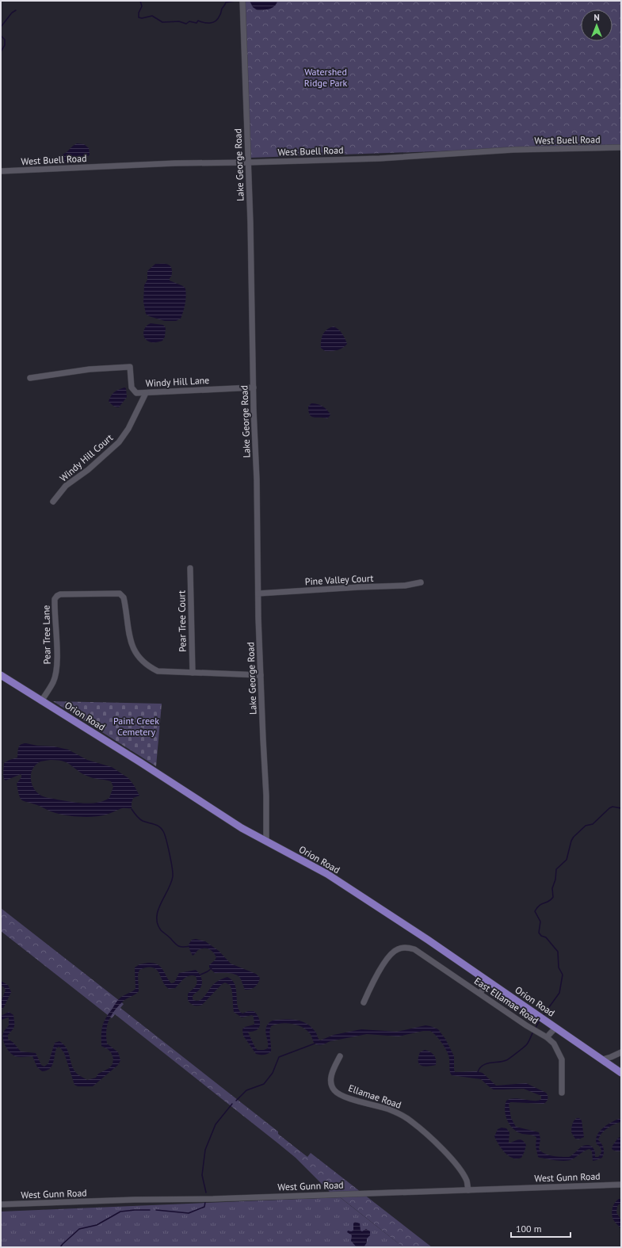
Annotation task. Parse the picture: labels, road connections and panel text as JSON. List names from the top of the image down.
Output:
{
  "streets": {
    "main road": ["Orion Road"],
    "street": [
      "West Buell Road",
      "Lake George Road",
      "Windy Hill Lane",
      "Windy Hill Court",
      "Pine Valley Court",
      "Pear Tree Court",
      "Pear Tree Lane",
      "East Ellamae Road",
      "Ellamae Road",
      "West Gunn Road"
    ]
  },
  "crossings": [
    ["West Buell Road", "Lake George Road"],
    ["Lake George Road", "Windy Hill Lane"],
    ["Lake George Road", "Pine Valley Court"],
    ["Lake George Road", "Pear Tree Lane"],
    ["Lake George Road", "Orion Road"],
    ["Windy Hill Lane", "Windy Hill Court"],
    ["Pear Tree Court", "Pear Tree Lane"],
    ["Pear Tree Lane", "Orion Road"],
    ["Ellamae Road", "West Gunn Road"]
  ],
  "parks": ["Watershed Ridge Park", "Paint Creek Cemetery"],
  "scale_bar": "100 m",
  "north": "top"
}
